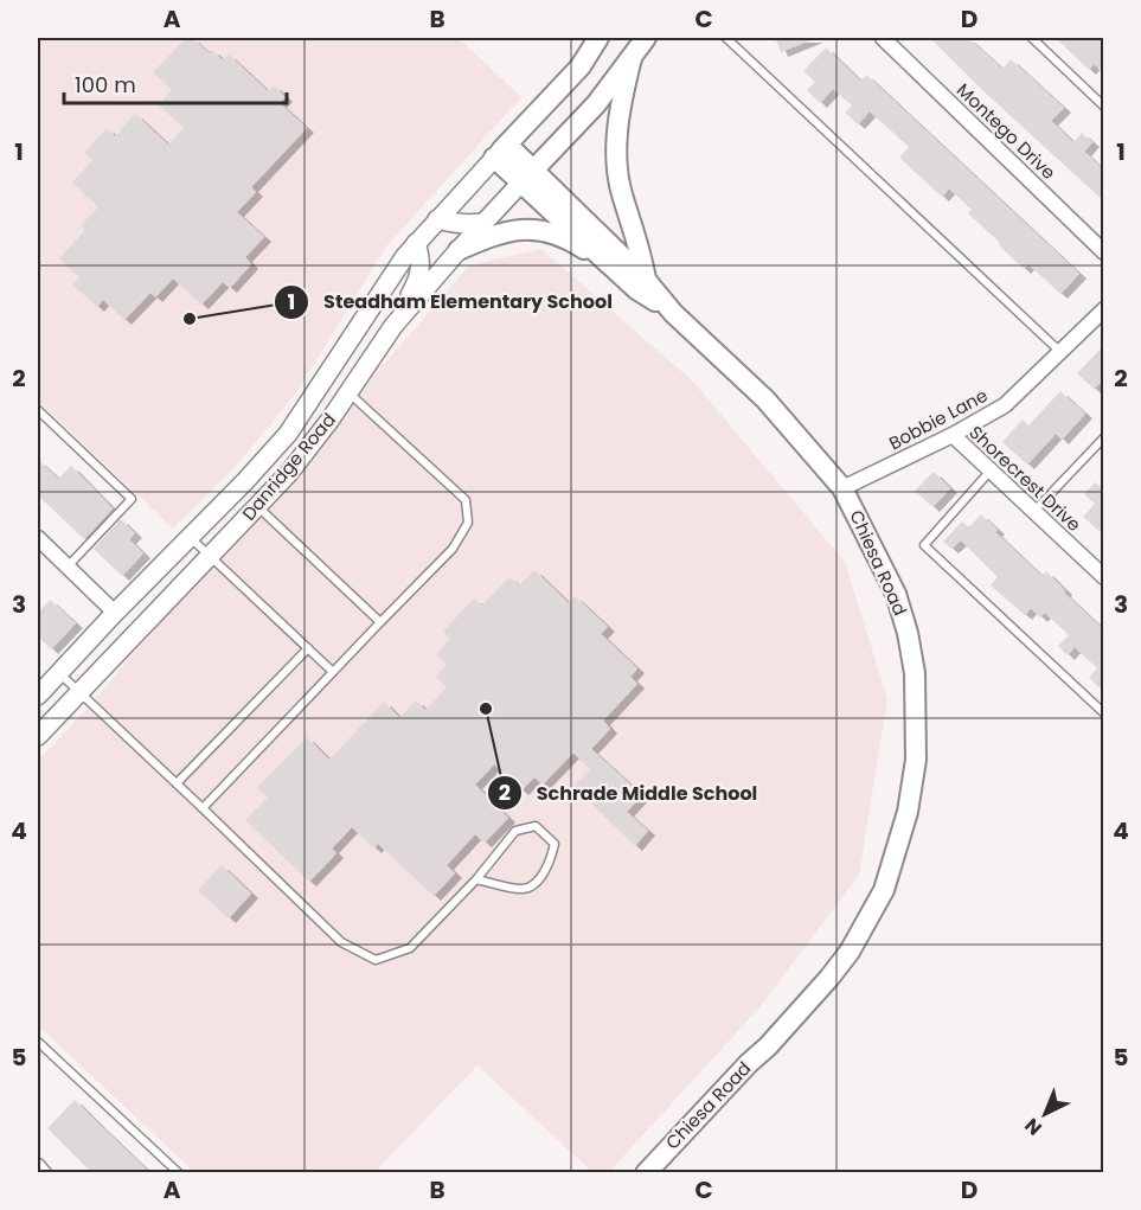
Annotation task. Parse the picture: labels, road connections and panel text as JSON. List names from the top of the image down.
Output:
{
  "streets": {
    "main road": ["Chiesa Road"],
    "street": [
      "Montego Drive",
      "Bobbie Lane",
      "Danridge Road",
      "Shorecrest Drive"
    ]
  },
  "crossings": [
    ["Bobbie Lane", "Shorecrest Drive"],
    ["Bobbie Lane", "Chiesa Road"],
    ["Danridge Road", "Chiesa Road"]
  ],
  "places": ["Steadham Elementary School", "Schrade Middle School"],
  "scale_bar": "100 m",
  "north": "bottom left",
  "grid": {
    "columns": [
      "A",
      "B",
      "C",
      "D"
    ],
    "rows": [
      "1",
      "2",
      "3",
      "4",
      "5"
    ]
  }
}
